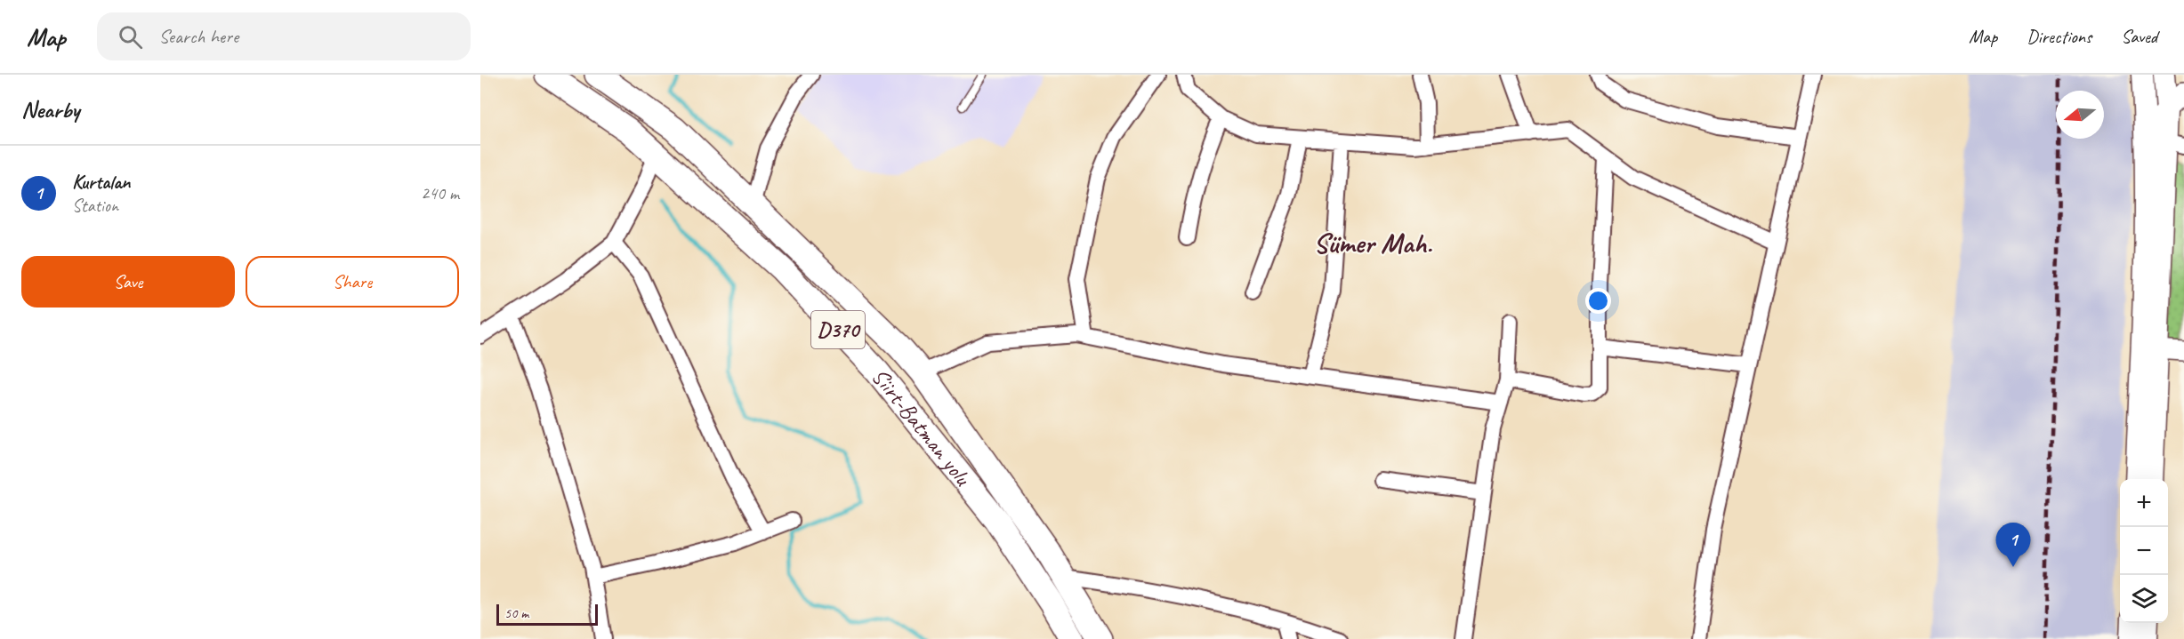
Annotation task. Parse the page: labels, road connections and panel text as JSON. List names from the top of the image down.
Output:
{
  "streets": {
    "highway": ["D370", "Siirt-Batman yolu"]
  },
  "districts": ["Sümer Mah."],
  "scale_bar": "50 m",
  "north": "left",
  "page": {
    "header": "Map",
    "search": "Search here",
    "nav": ["Map", "Directions", "Saved"],
    "heading": "Nearby",
    "list": [
      {
        "mark": "1",
        "name": "Kurtalan",
        "note": "Station",
        "value": "240 m"
      }
    ],
    "buttons": ["Save", "Share"],
    "map_buttons": ["+", "−"],
    "pins": "1",
    "scale": "50 m"
  }
}
